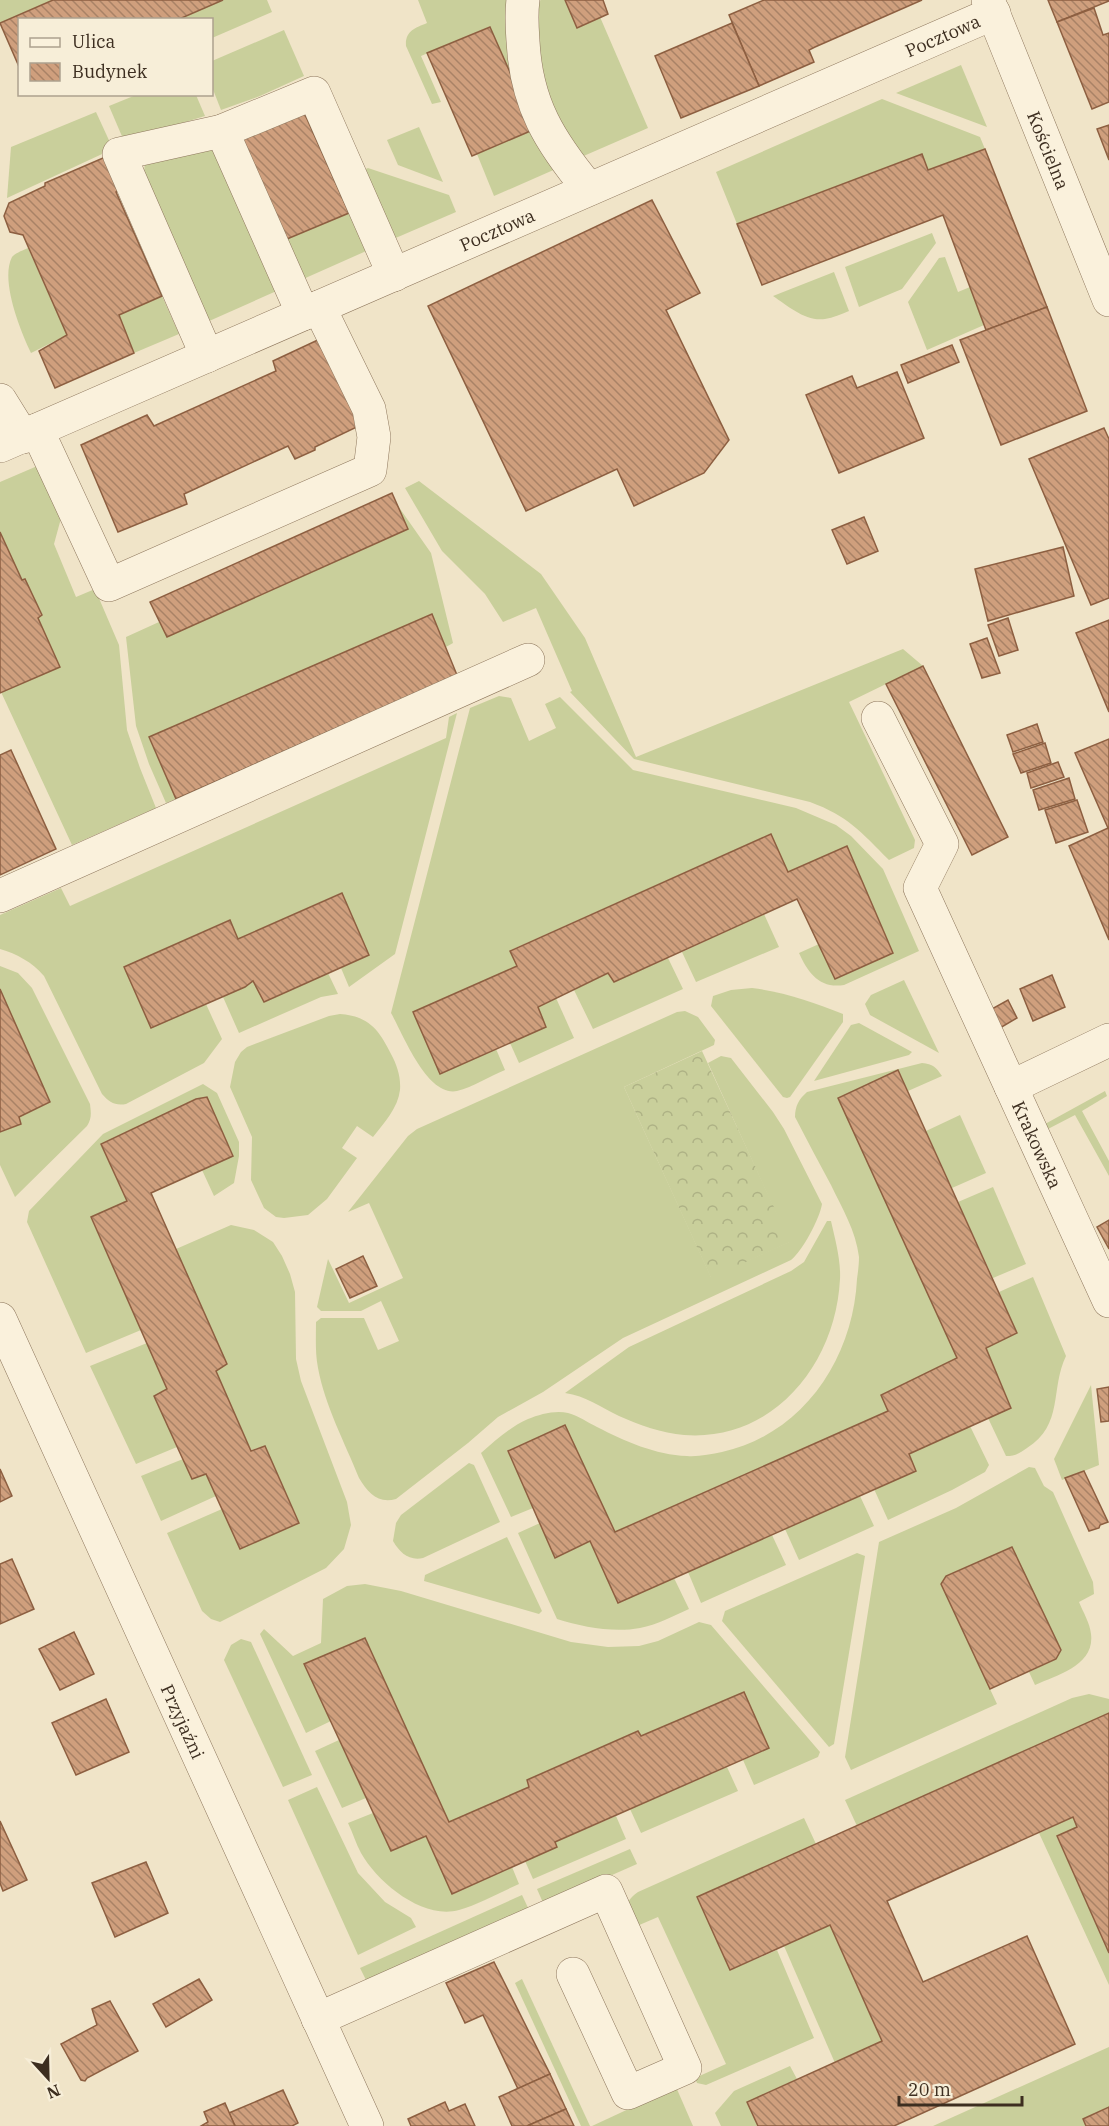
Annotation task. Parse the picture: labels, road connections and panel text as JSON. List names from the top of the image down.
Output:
{
  "streets": {
    "street": [
      "Pocztowa",
      "Kościelna",
      "Krakowska",
      "Przyjaźni"
    ]
  },
  "crossings": [
    ["Pocztowa", "Kościelna"]
  ],
  "legend": ["Ulica", "Budynek"],
  "scale_bar": "20 m",
  "north": "bottom"
}
